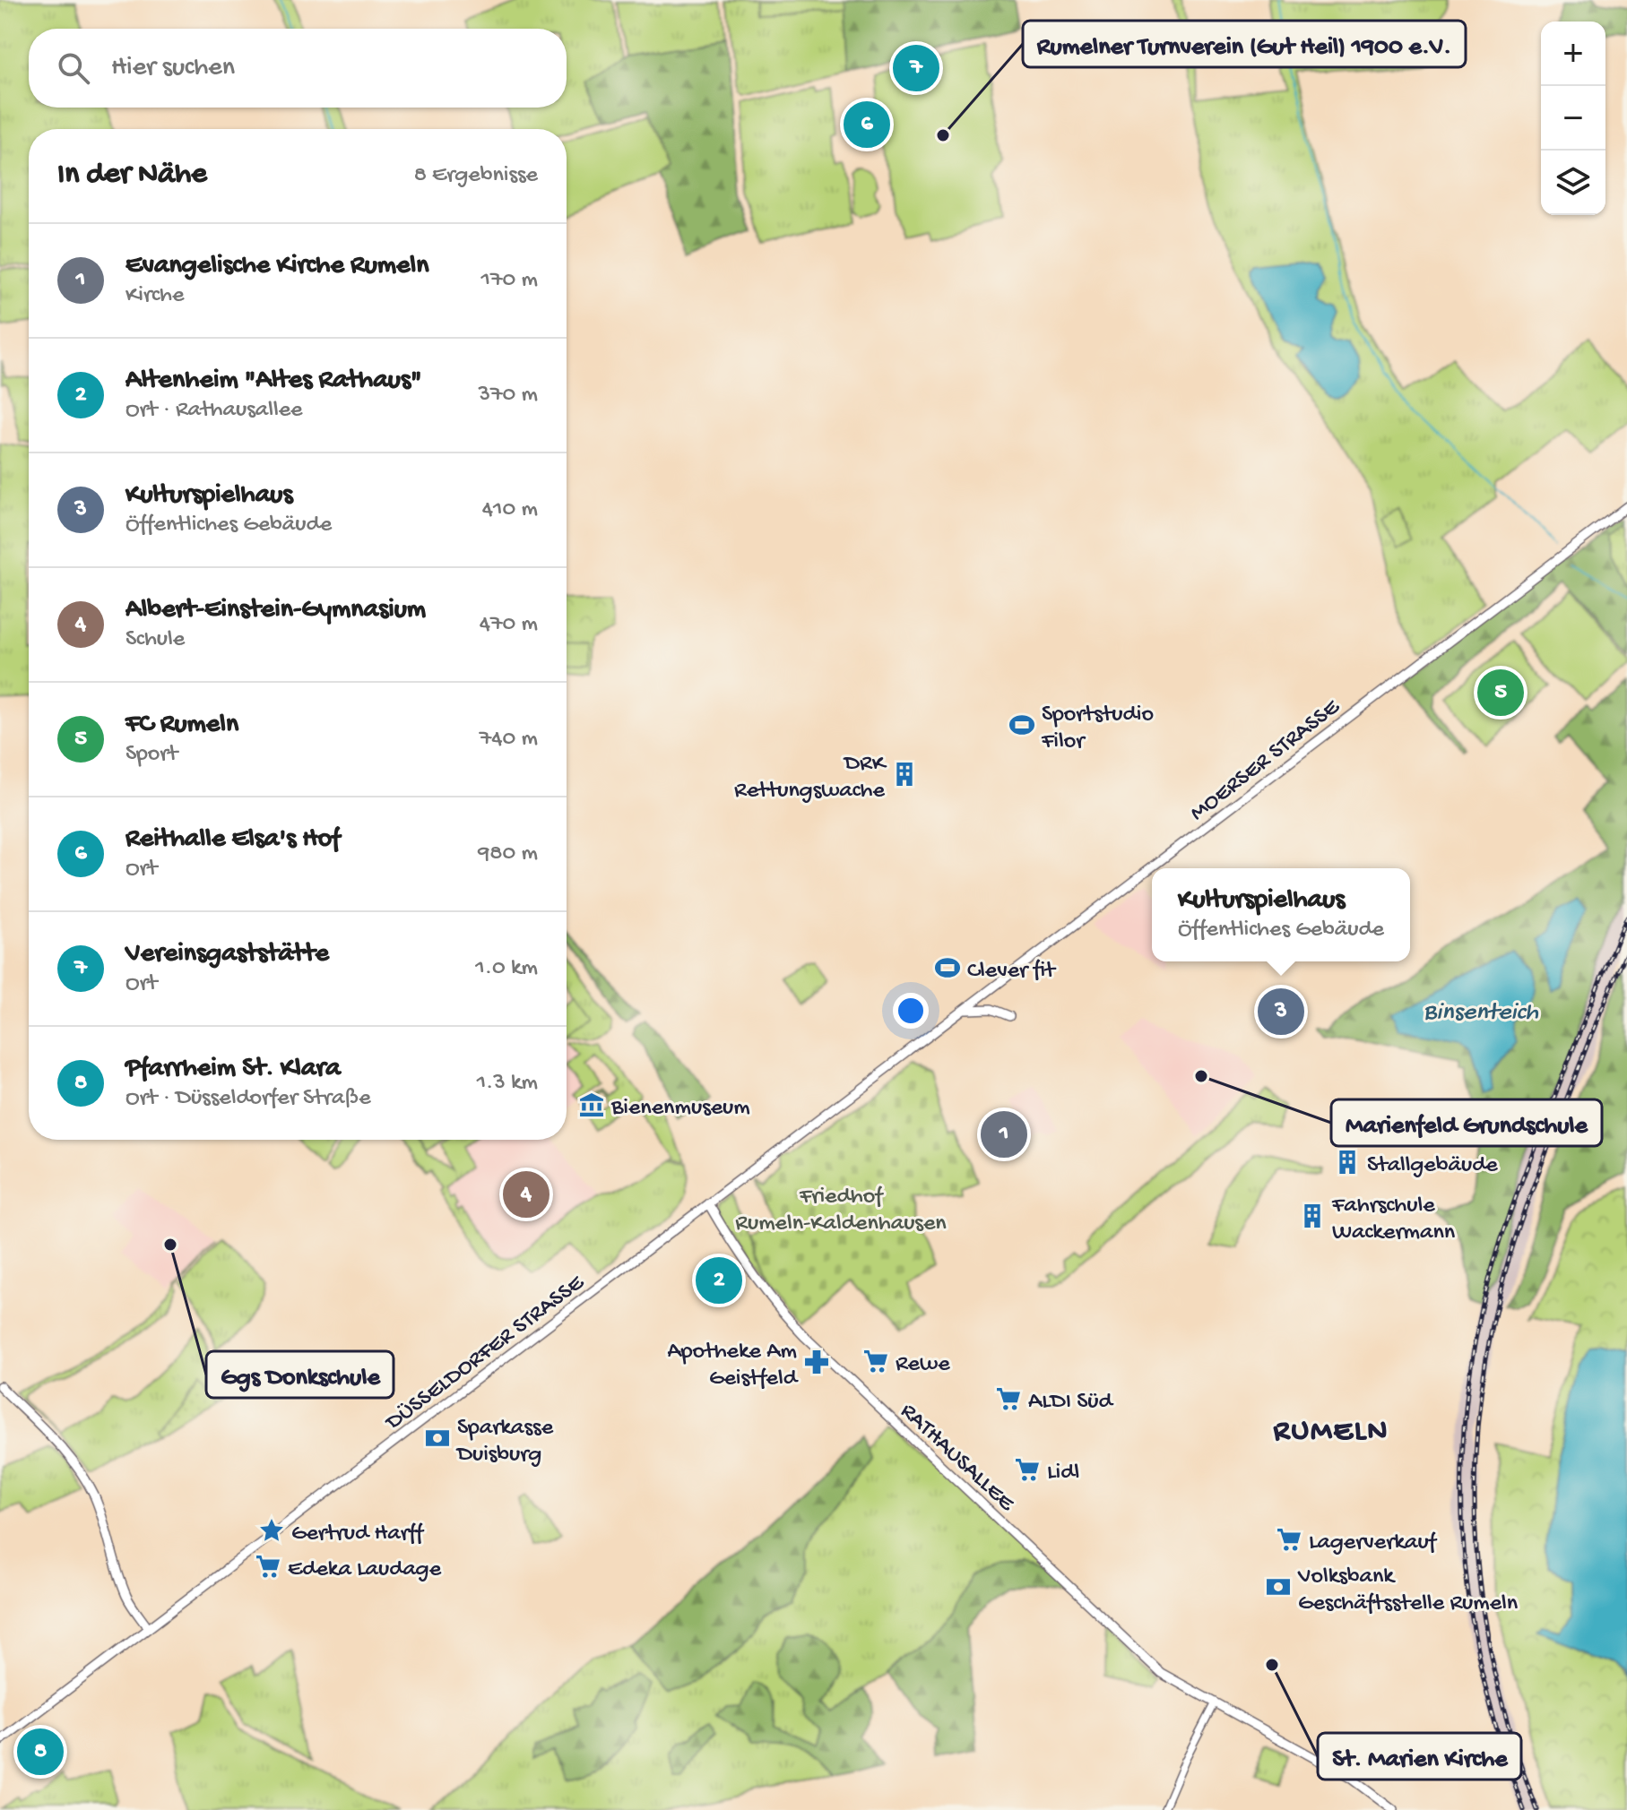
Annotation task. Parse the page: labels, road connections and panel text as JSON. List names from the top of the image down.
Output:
{
  "streets": {
    "main road": ["MOERSER STRASSE", "DÜSSELDORFER STRASSE", "RATHAUSALLEE"]
  },
  "crossings": [
    ["MOERSER STRASSE", "DÜSSELDORFER STRASSE"],
    ["DÜSSELDORFER STRASSE", "RATHAUSALLEE"]
  ],
  "districts": ["RUMELN"],
  "water": ["Binsenteich"],
  "parks": ["Friedhof Rumeln-Kaldenhausen"],
  "places": {
    "other": [
      "Rumelner Turnverein (Gut Heil) 1900 e.V.",
      "Marienfeld Grundschule",
      "Ggs Donkschule",
      "St. Marien Kirche"
    ],
    "sports": ["Sportstudio Filor", "Clever fit"],
    "building": ["DRK Rettungswache", "Stallgebäude", "Fahrschule Wackermann"],
    "museum": ["Bienenmuseum"],
    "supermarket": [
      "Rewe",
      "ALDI Süd",
      "Lidl",
      "Lagerverkauf",
      "Edeka Laudage"
    ],
    "pharmacy": ["Apotheke Am Geistfeld"],
    "bank": ["Sparkasse Duisburg", "Volksbank Geschäftsstelle Rumeln"],
    "place": ["Gertrud Harff"]
  },
  "page": {
    "map_buttons": ["+", "−"],
    "search": "Hier suchen",
    "pins": [
      "7",
      "6",
      "5",
      "3",
      "1",
      "4",
      "2",
      "8"
    ],
    "heading": ["In der Nähe", "8 Ergebnisse"],
    "list": [
      {
        "mark": "1",
        "name": "Evangelische Kirche Rumeln",
        "note": "Kirche",
        "value": "170 m"
      },
      {
        "mark": "2",
        "name": "Altenheim \"Altes Rathaus\"",
        "note": "Ort · Rathausallee",
        "value": "370 m"
      },
      {
        "mark": "3",
        "name": "Kulturspielhaus",
        "note": "Öffentliches Gebäude",
        "value": "410 m"
      },
      {
        "mark": "4",
        "name": "Albert-Einstein-Gymnasium",
        "note": "Schule",
        "value": "470 m"
      },
      {
        "mark": "5",
        "name": "FC Rumeln",
        "note": "Sport",
        "value": "740 m"
      },
      {
        "mark": "6",
        "name": "Reithalle Elsa's Hof",
        "note": "Ort",
        "value": "980 m"
      },
      {
        "mark": "7",
        "name": "Vereinsgaststätte",
        "note": "Ort",
        "value": "1.0 km"
      },
      {
        "mark": "8",
        "name": "Pfarrheim St. Klara",
        "note": "Ort · Düsseldorfer Straße",
        "value": "1.3 km"
      }
    ],
    "popup": ["Kulturspielhaus", "Öffentliches Gebäude"]
  }
}
